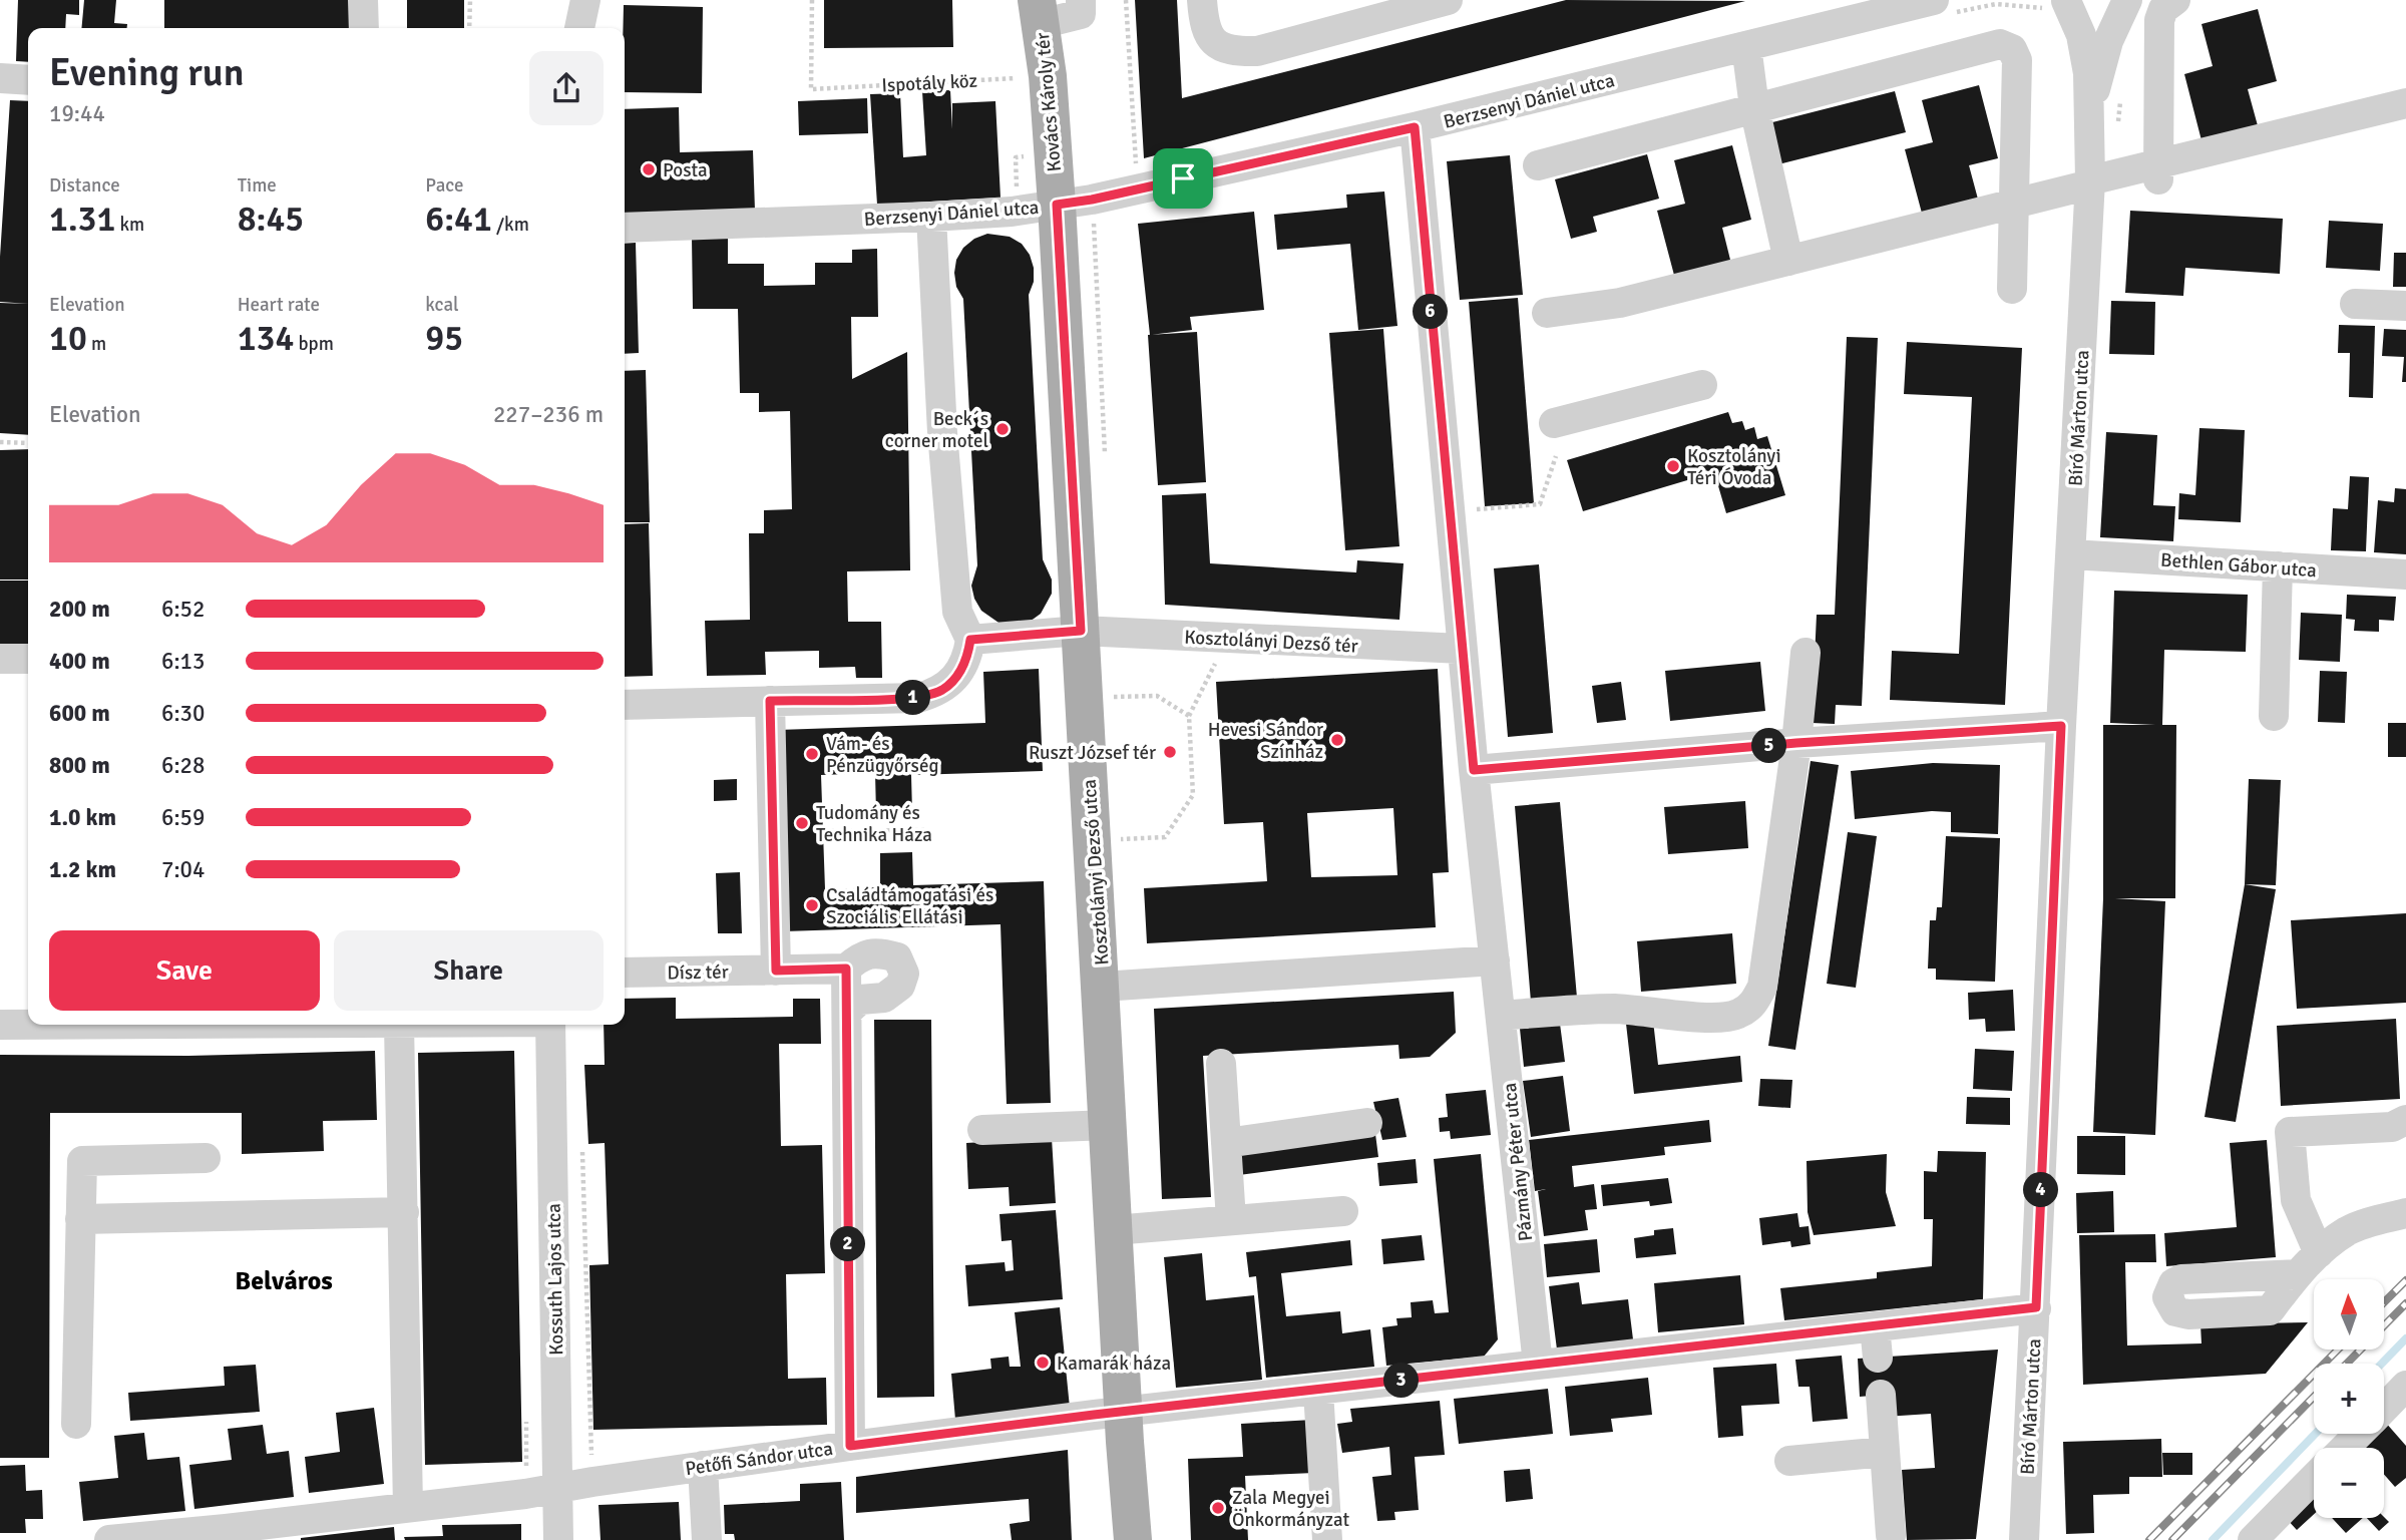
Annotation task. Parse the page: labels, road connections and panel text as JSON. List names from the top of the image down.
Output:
{
  "streets": {
    "main road": ["Kovács Károly tér", "Kosztolányi Dezső utca"],
    "street": [
      "Berzsenyi Dániel utca",
      "Bíró Márton utca",
      "Bethlen Gábor utca",
      "Kosztolányi Dezső tér",
      "Dísz tér",
      "Pázmány Péter utca",
      "Kossuth Lajos utca",
      "Petőfi Sándor utca"
    ],
    "path": ["Ispotály köz"]
  },
  "crossings": [
    ["Ispotály köz", "Kovács Károly tér"],
    ["Berzsenyi Dániel utca", "Kovács Károly tér"],
    ["Berzsenyi Dániel utca", "Kosztolányi Dezső utca"],
    ["Berzsenyi Dániel utca", "Pázmány Péter utca"],
    ["Kovács Károly tér", "Kosztolányi Dezső utca"],
    ["Bíró Márton utca", "Bethlen Gábor utca"],
    ["Bíró Márton utca", "Petőfi Sándor utca"],
    ["Kosztolányi Dezső tér", "Kosztolányi Dezső utca"],
    ["Kosztolányi Dezső tér", "Pázmány Péter utca"],
    ["Kosztolányi Dezső utca", "Petőfi Sándor utca"],
    ["Pázmány Péter utca", "Petőfi Sándor utca"],
    ["Kossuth Lajos utca", "Petőfi Sándor utca"]
  ],
  "districts": ["Belváros"],
  "places": [
    "Posta",
    "Beck´s corner motel",
    "Kosztolányi Téri Óvoda",
    "Hevesi Sándor Színház",
    "Ruszt József tér",
    "Vám- és Pénzügyőrség",
    "Tudomány és Technika Háza",
    "Családtámogatási és Szociális Ellátási",
    "Kamarák háza",
    "Zala Megyei Önkormányzat"
  ],
  "north": "top",
  "page": {
    "heading": ["Evening run", "19:44"],
    "stats": [
      ["Distance", "1.31 km"],
      ["Time", "8:45"],
      ["Pace", "6:41 /km"],
      ["Elevation", "10 m"],
      ["Heart rate", "134 bpm"],
      ["kcal", "95"]
    ],
    "pins": [
      "6",
      "1",
      "5",
      "4",
      "2",
      "3"
    ],
    "chart": ["Elevation", "227–236 m"],
    "list": [
      {
        "name": "200 m",
        "note": "6:52"
      },
      {
        "name": "400 m",
        "note": "6:13"
      },
      {
        "name": "600 m",
        "note": "6:30"
      },
      {
        "name": "800 m",
        "note": "6:28"
      },
      {
        "name": "1.0 km",
        "note": "6:59"
      },
      {
        "name": "1.2 km",
        "note": "7:04"
      }
    ],
    "buttons": ["Save", "Share"],
    "map_buttons": ["+", "−"]
  }
}
